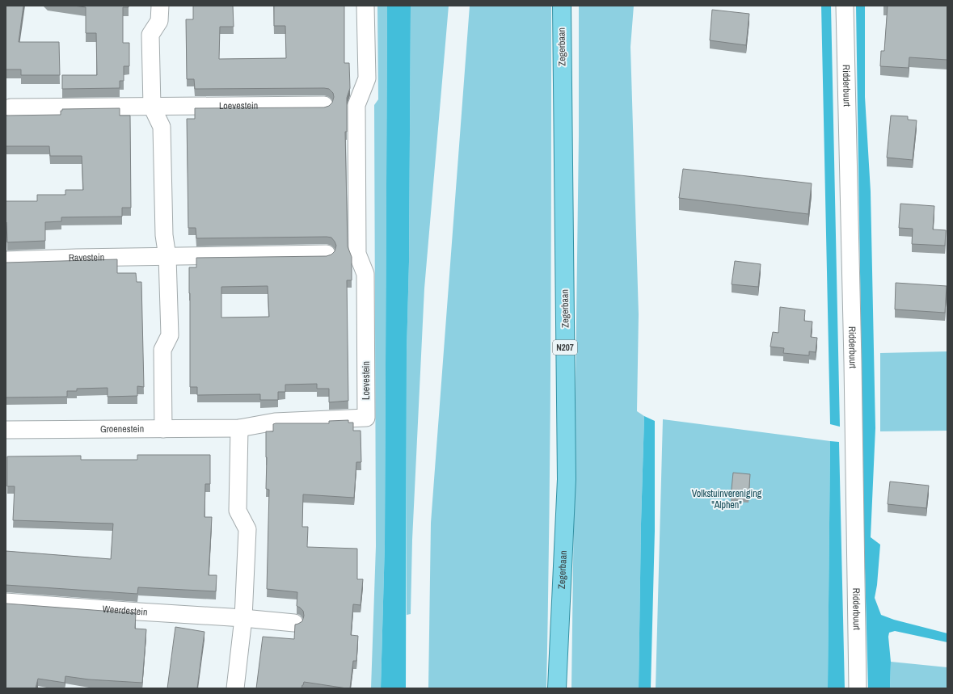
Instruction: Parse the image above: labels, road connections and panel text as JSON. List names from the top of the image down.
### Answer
{
  "streets": {
    "main road": ["Zegerbaan", "N207"],
    "street": [
      "Ridderbuurt",
      "Loevestein",
      "Ravestein",
      "Groenestein",
      "Weerdestein"
    ]
  },
  "crossings": [
    ["Loevestein", "Groenestein"]
  ],
  "parks": ["Volkstuinvereniging \"Alphen\""]
}
